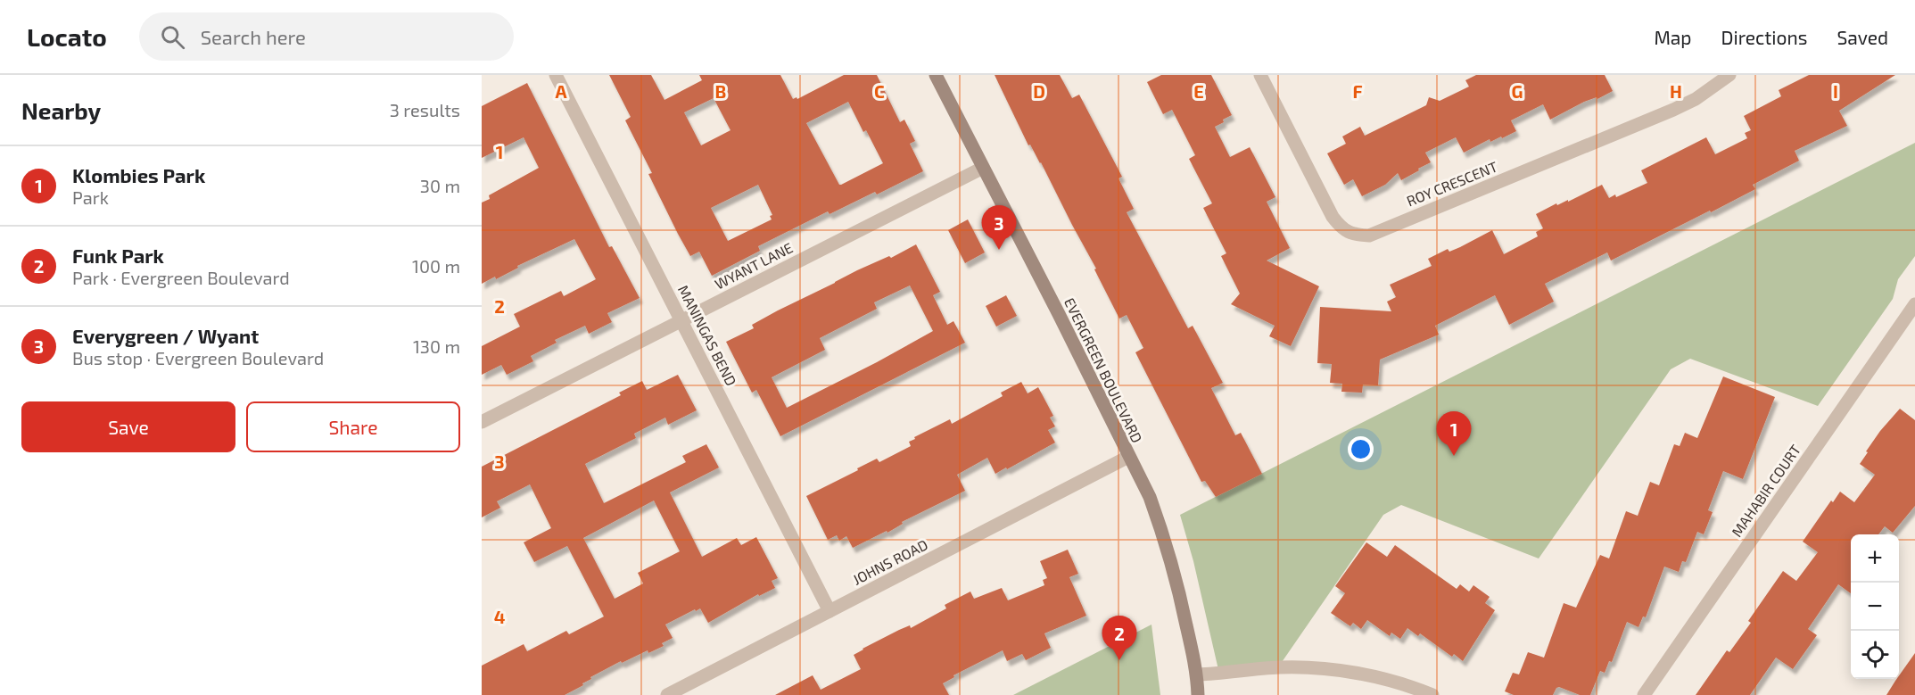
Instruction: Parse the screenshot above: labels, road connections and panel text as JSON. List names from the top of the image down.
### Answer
{
  "streets": {
    "street": [
      "ROY CRESCENT",
      "WYANT LANE",
      "MANINGAS BEND",
      "EVERGREEN BOULEVARD",
      "MAHABIR COURT",
      "JOHNS ROAD"
    ]
  },
  "crossings": [
    ["WYANT LANE", "MANINGAS BEND"],
    ["WYANT LANE", "EVERGREEN BOULEVARD"],
    ["MANINGAS BEND", "JOHNS ROAD"],
    ["EVERGREEN BOULEVARD", "JOHNS ROAD"]
  ],
  "page": {
    "header": "Locato",
    "search": "Search here",
    "nav": ["Map", "Directions", "Saved"],
    "heading": ["Nearby", "3 results"],
    "list": [
      {
        "mark": "1",
        "name": "Klombies Park",
        "note": "Park",
        "value": "30 m"
      },
      {
        "mark": "2",
        "name": "Funk Park",
        "note": "Park · Evergreen Boulevard",
        "value": "100 m"
      },
      {
        "mark": "3",
        "name": "Everygreen / Wyant",
        "note": "Bus stop · Evergreen Boulevard",
        "value": "130 m"
      }
    ],
    "pins": ["3", "1", "2"],
    "buttons": ["Save", "Share"],
    "map_buttons": ["+", "−"]
  },
  "grid": {
    "columns": [
      "A",
      "B",
      "C",
      "D",
      "E",
      "F",
      "G",
      "H",
      "I"
    ],
    "rows": [
      "1",
      "2",
      "3",
      "4"
    ]
  }
}
